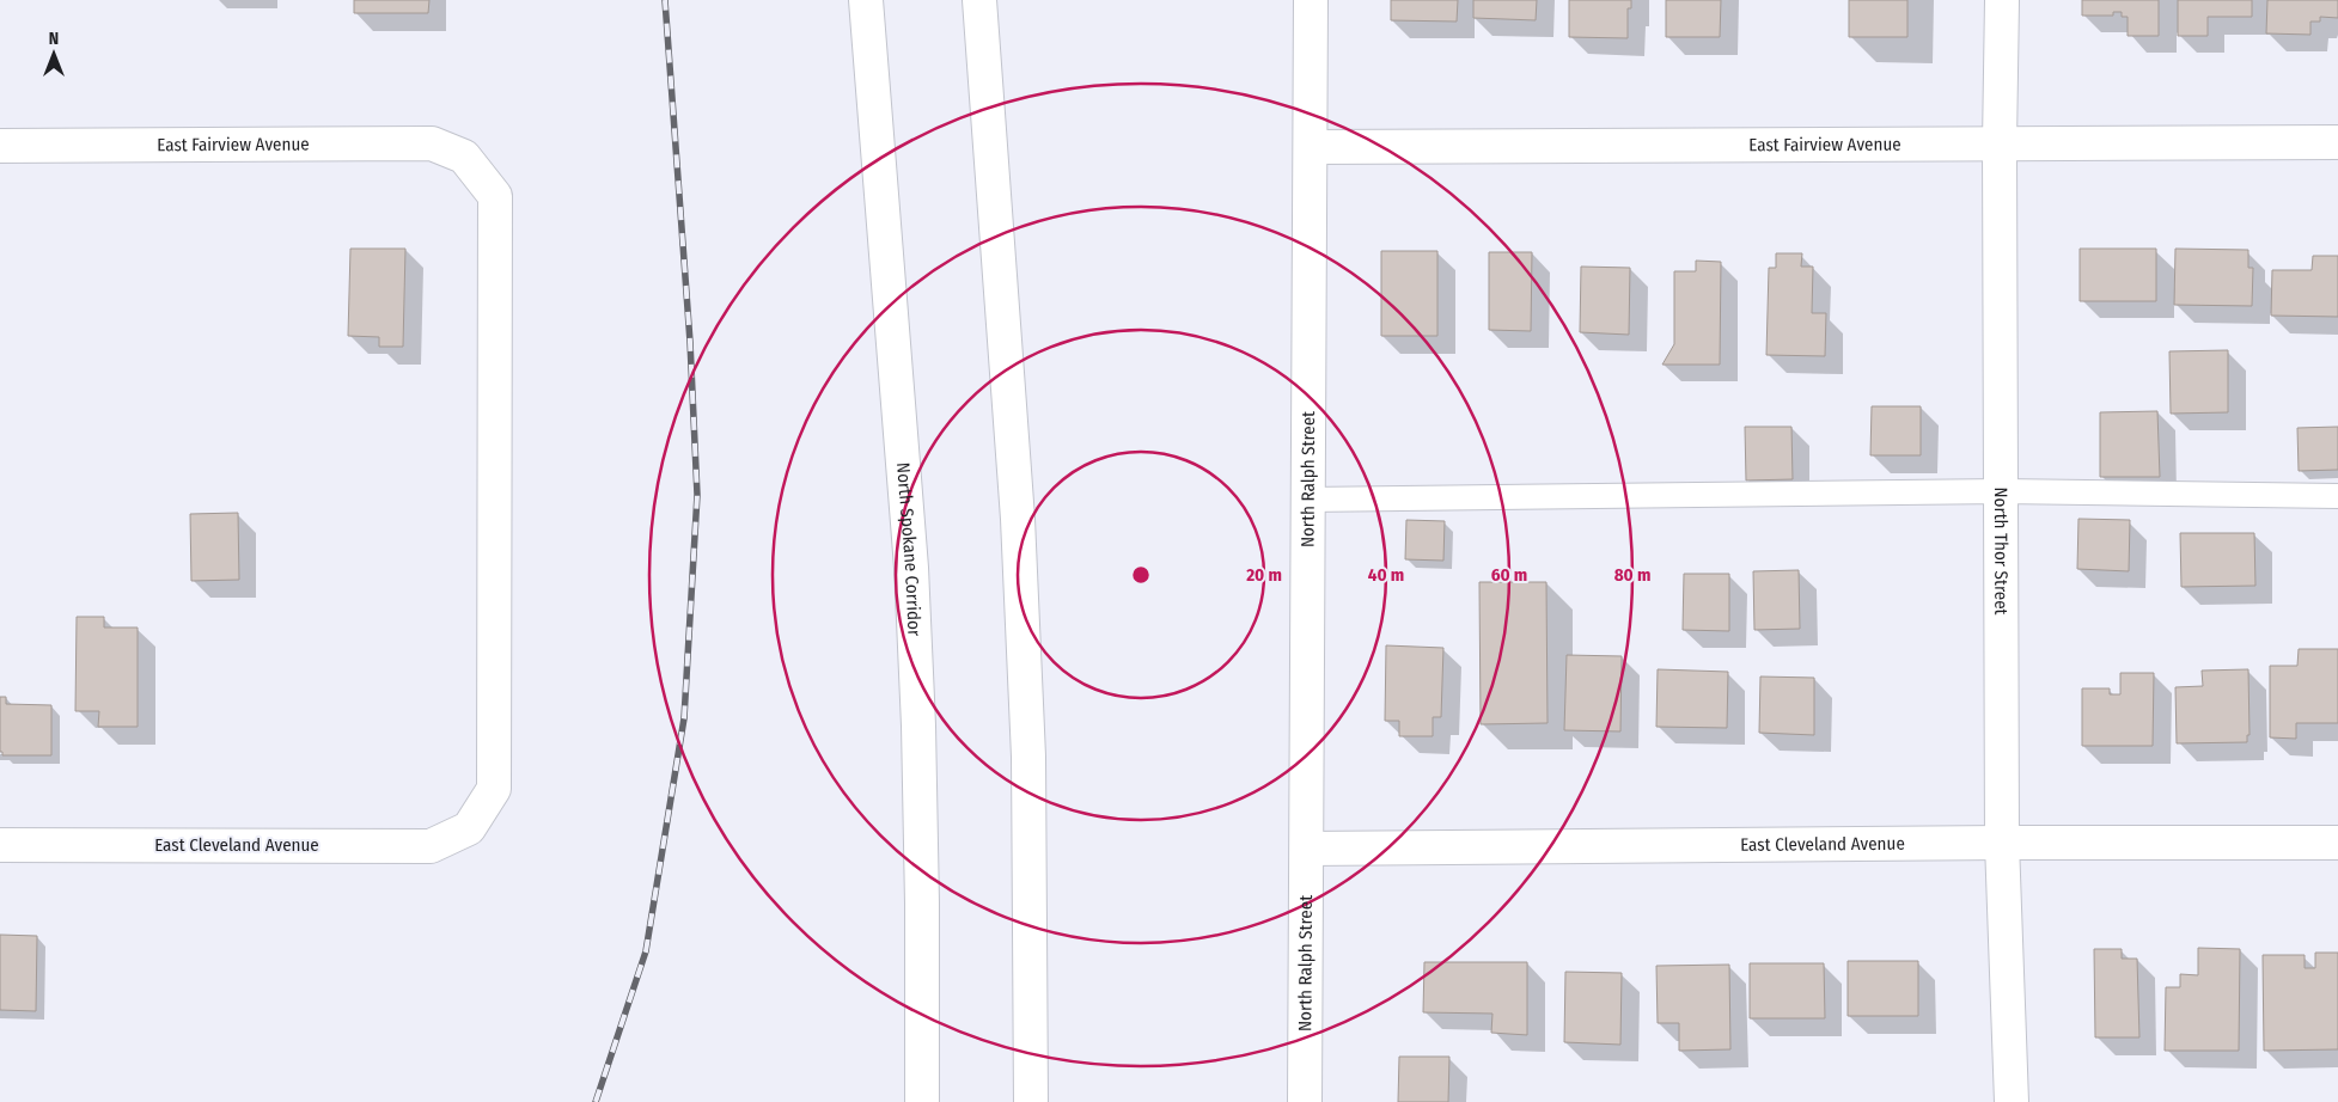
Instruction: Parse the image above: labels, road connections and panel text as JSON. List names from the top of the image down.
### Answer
{
  "streets": {
    "main road": [
      "East Fairview Avenue",
      "North Ralph Street",
      "North Spokane Corridor",
      "North Thor Street",
      "East Cleveland Avenue"
    ]
  },
  "crossings": [
    ["East Fairview Avenue", "North Ralph Street"],
    ["East Fairview Avenue", "North Thor Street"],
    ["East Fairview Avenue", "East Cleveland Avenue"],
    ["North Ralph Street", "East Cleveland Avenue"],
    ["North Thor Street", "East Cleveland Avenue"]
  ],
  "north": "top",
  "rings": [
    "20 m",
    "40 m",
    "60 m",
    "80 m"
  ]
}
